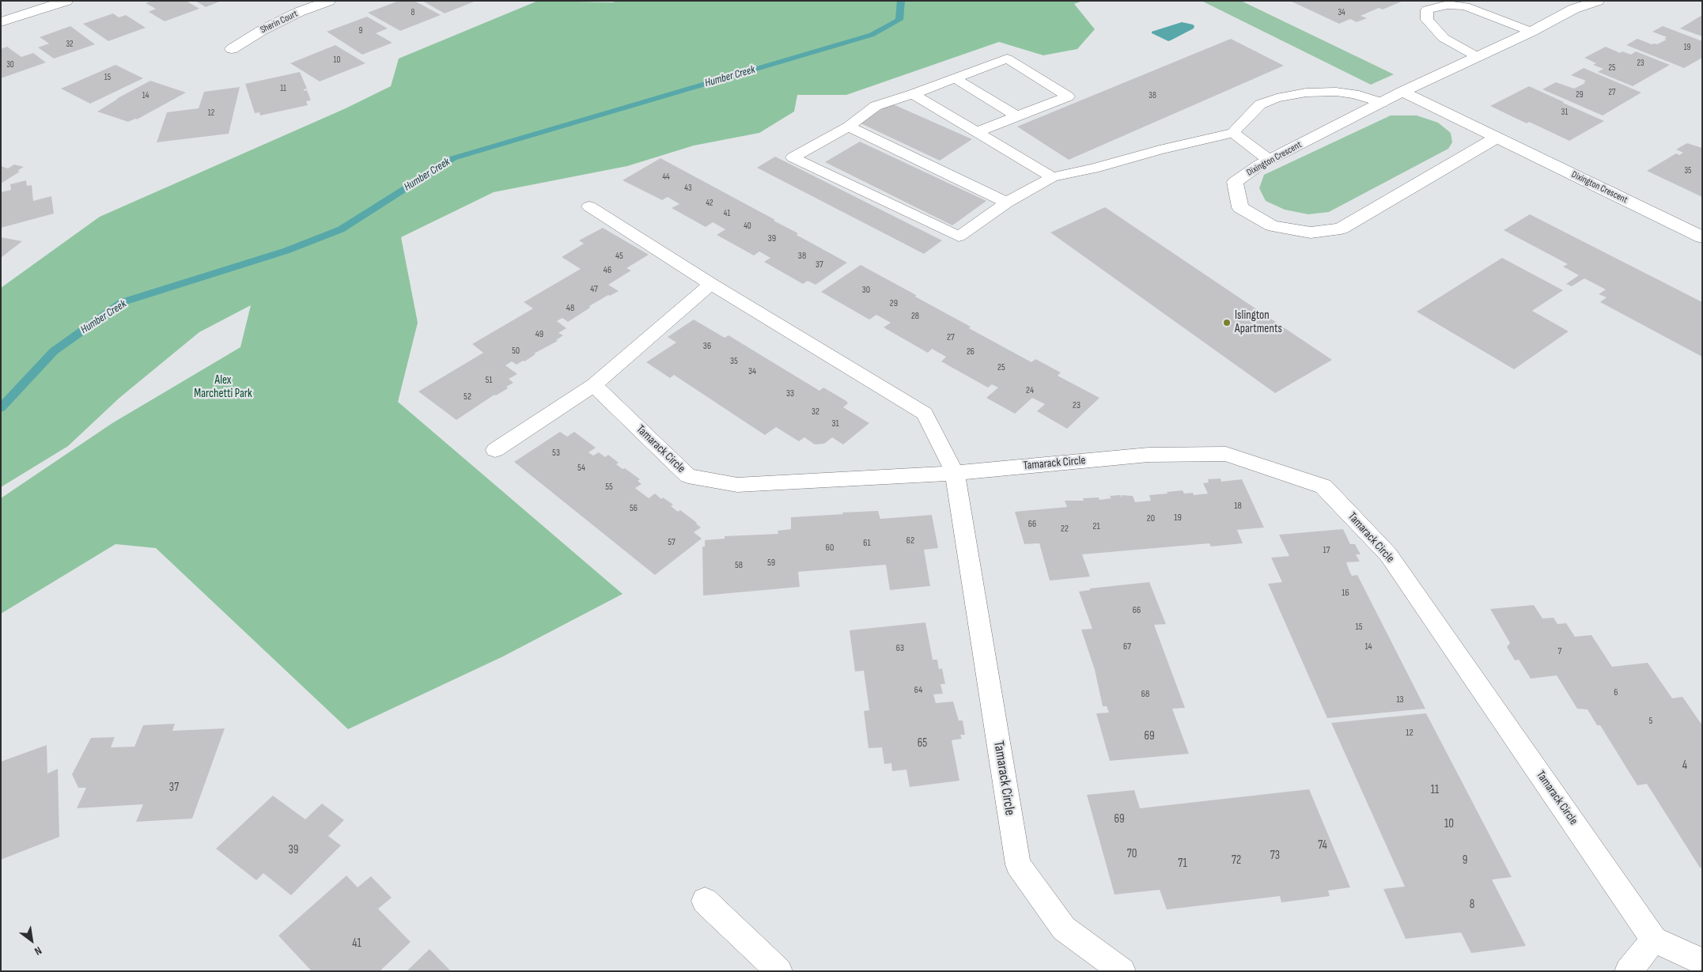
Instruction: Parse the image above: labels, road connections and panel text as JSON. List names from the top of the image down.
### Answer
{
  "streets": {
    "street": ["Sherin Court", "Dixington Crescent"],
    "lane": ["Tamarack Circle"]
  },
  "water": ["Humber Creek"],
  "parks": ["Alex Marchetti Park"],
  "places": ["Islington Apartments"],
  "house_numbers": [
    "8",
    "34",
    "9",
    "32",
    "19",
    "10",
    "23",
    "30",
    "25",
    "15",
    "11",
    "27",
    "29",
    "14",
    "38",
    "31",
    "12",
    "35",
    "44",
    "43",
    "42",
    "41",
    "40",
    "39",
    "45",
    "38",
    "37",
    "46",
    "47",
    "30",
    "29",
    "48",
    "28",
    "49",
    "27",
    "36",
    "50",
    "26",
    "35",
    "25",
    "34",
    "51",
    "24",
    "33",
    "52",
    "23",
    "32",
    "31",
    "53",
    "54",
    "55",
    "18",
    "56",
    "19",
    "20",
    "66",
    "21",
    "22",
    "62",
    "57",
    "61",
    "60",
    "17",
    "59",
    "58",
    "16",
    "66",
    "15",
    "67",
    "14",
    "63",
    "7",
    "64",
    "6",
    "68",
    "13",
    "5",
    "12",
    "69",
    "65",
    "4",
    "37",
    "11",
    "69",
    "10",
    "74",
    "39",
    "70",
    "73",
    "72",
    "9",
    "71",
    "8",
    "41"
  ],
  "north": "bottom right"
}
